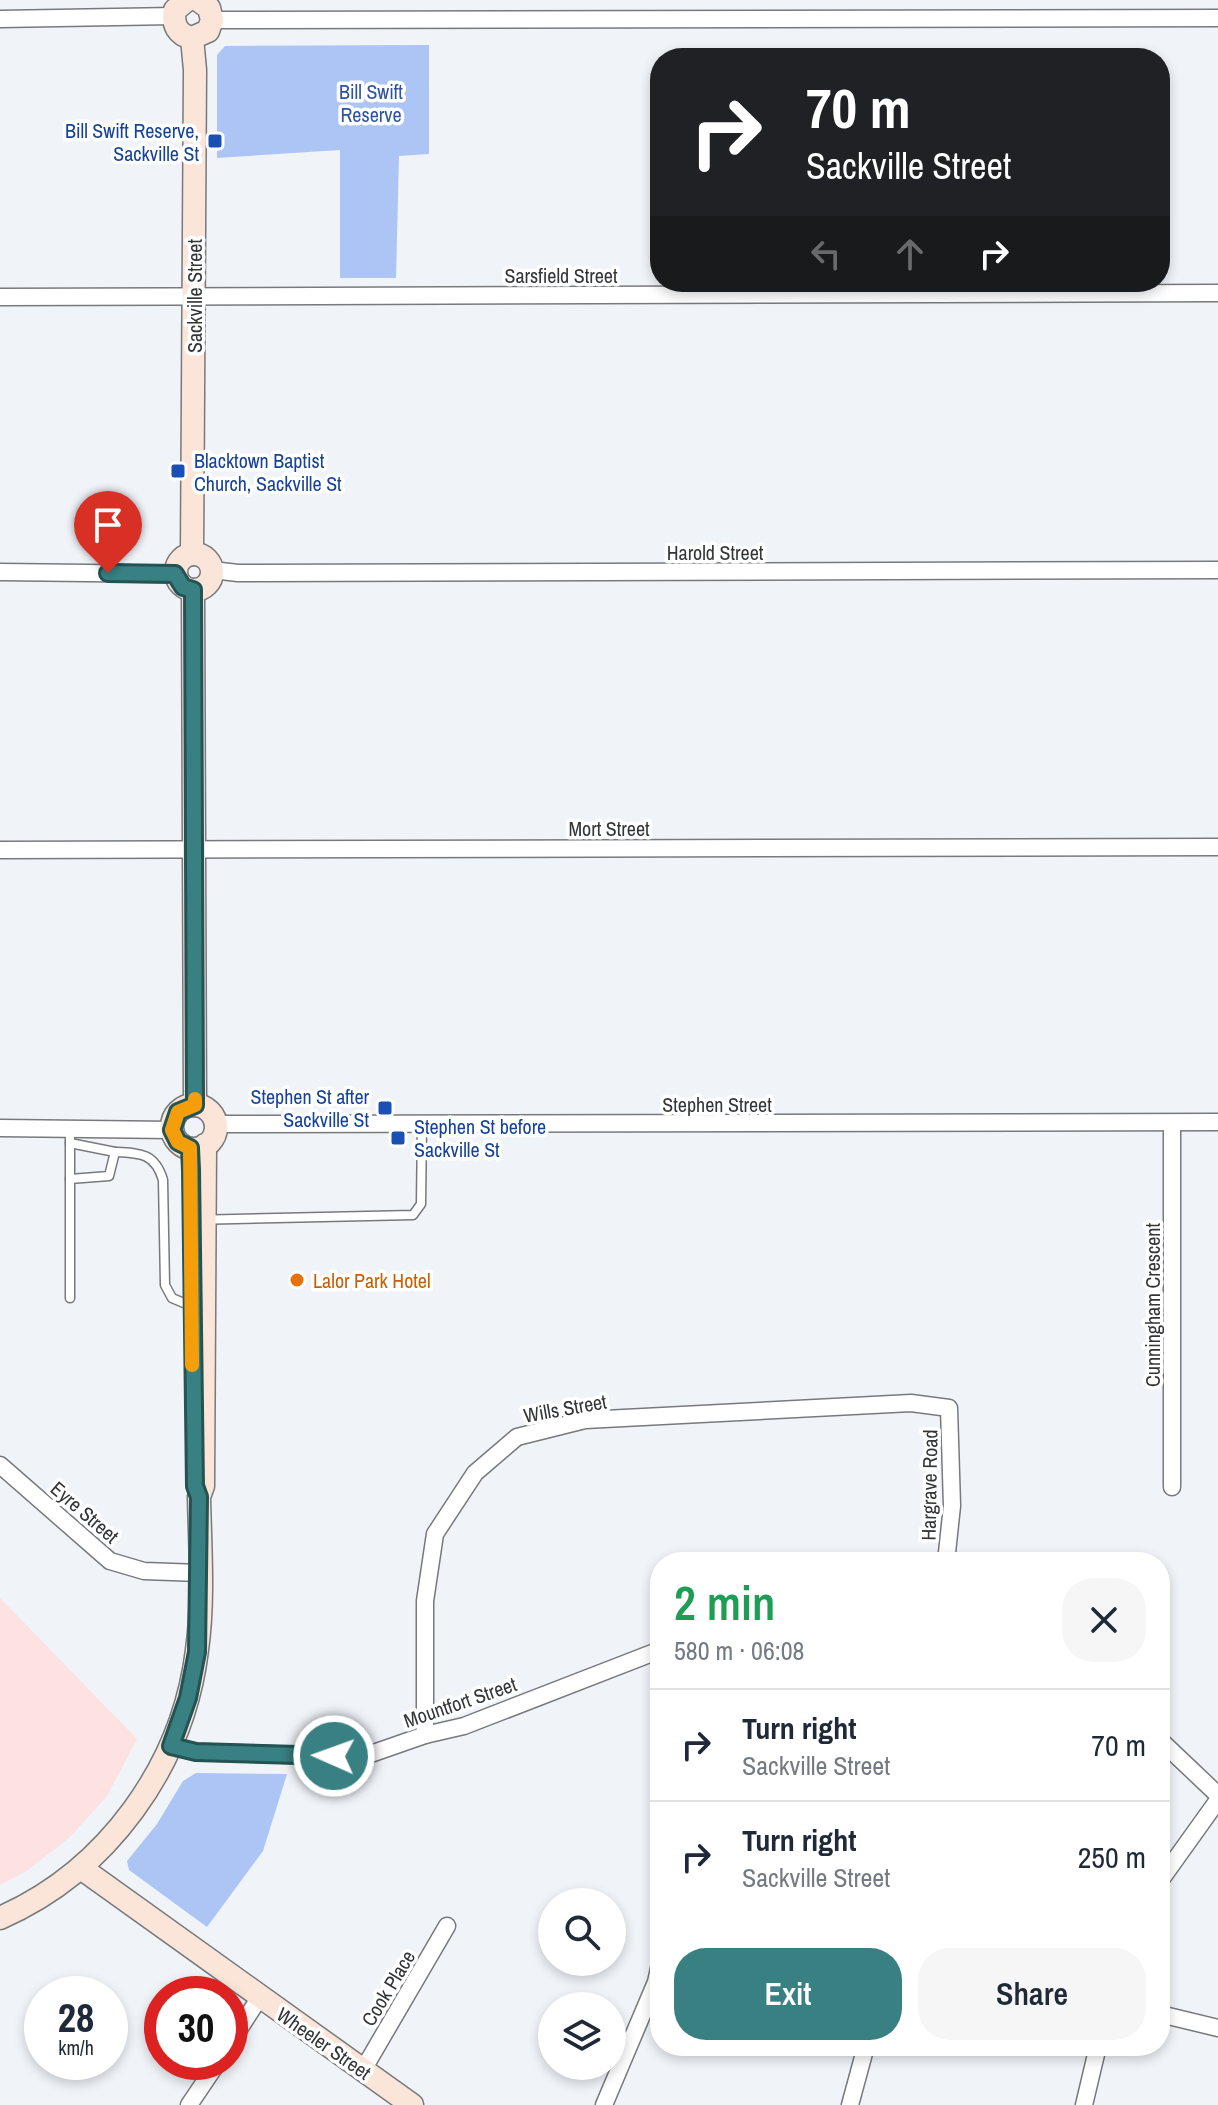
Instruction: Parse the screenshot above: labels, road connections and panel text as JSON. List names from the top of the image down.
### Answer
{
  "streets": {
    "street": [
      "Sarsfield Street",
      "Sackville Street",
      "Harold Street",
      "Mort Street",
      "Stephen Street",
      "Cunningham Crescent",
      "Wills Street",
      "Hargrave Road",
      "Eyre Street",
      "Mountfort Street",
      "Cook Place",
      "Wheeler Street"
    ]
  },
  "crossings": [
    ["Sarsfield Street", "Sackville Street"],
    ["Sackville Street", "Harold Street"],
    ["Stephen Street", "Cunningham Crescent"],
    ["Wills Street", "Hargrave Road"],
    ["Wills Street", "Mountfort Street"],
    ["Cook Place", "Wheeler Street"]
  ],
  "parks": ["Bill Swift Reserve"],
  "places": {
    "transit": [
      "Bill Swift Reserve, Sackville St",
      "Blacktown Baptist Church, Sackville St",
      "Stephen St after Sackville St",
      "Stephen St before Sackville St"
    ],
    "other": ["Lalor Park Hotel"]
  },
  "page": {
    "turn": ["70 m", "Sackville Street"],
    "heading": ["2 min", "580 m · 06:08"],
    "list": [
      {
        "name": "Turn right",
        "note": "Sackville Street",
        "value": "70 m"
      },
      {
        "name": "Turn right",
        "note": "Sackville Street",
        "value": "250 m"
      }
    ],
    "buttons": ["Exit", "Share"],
    "speed": "28 km/h",
    "limit": "30"
  }
}
